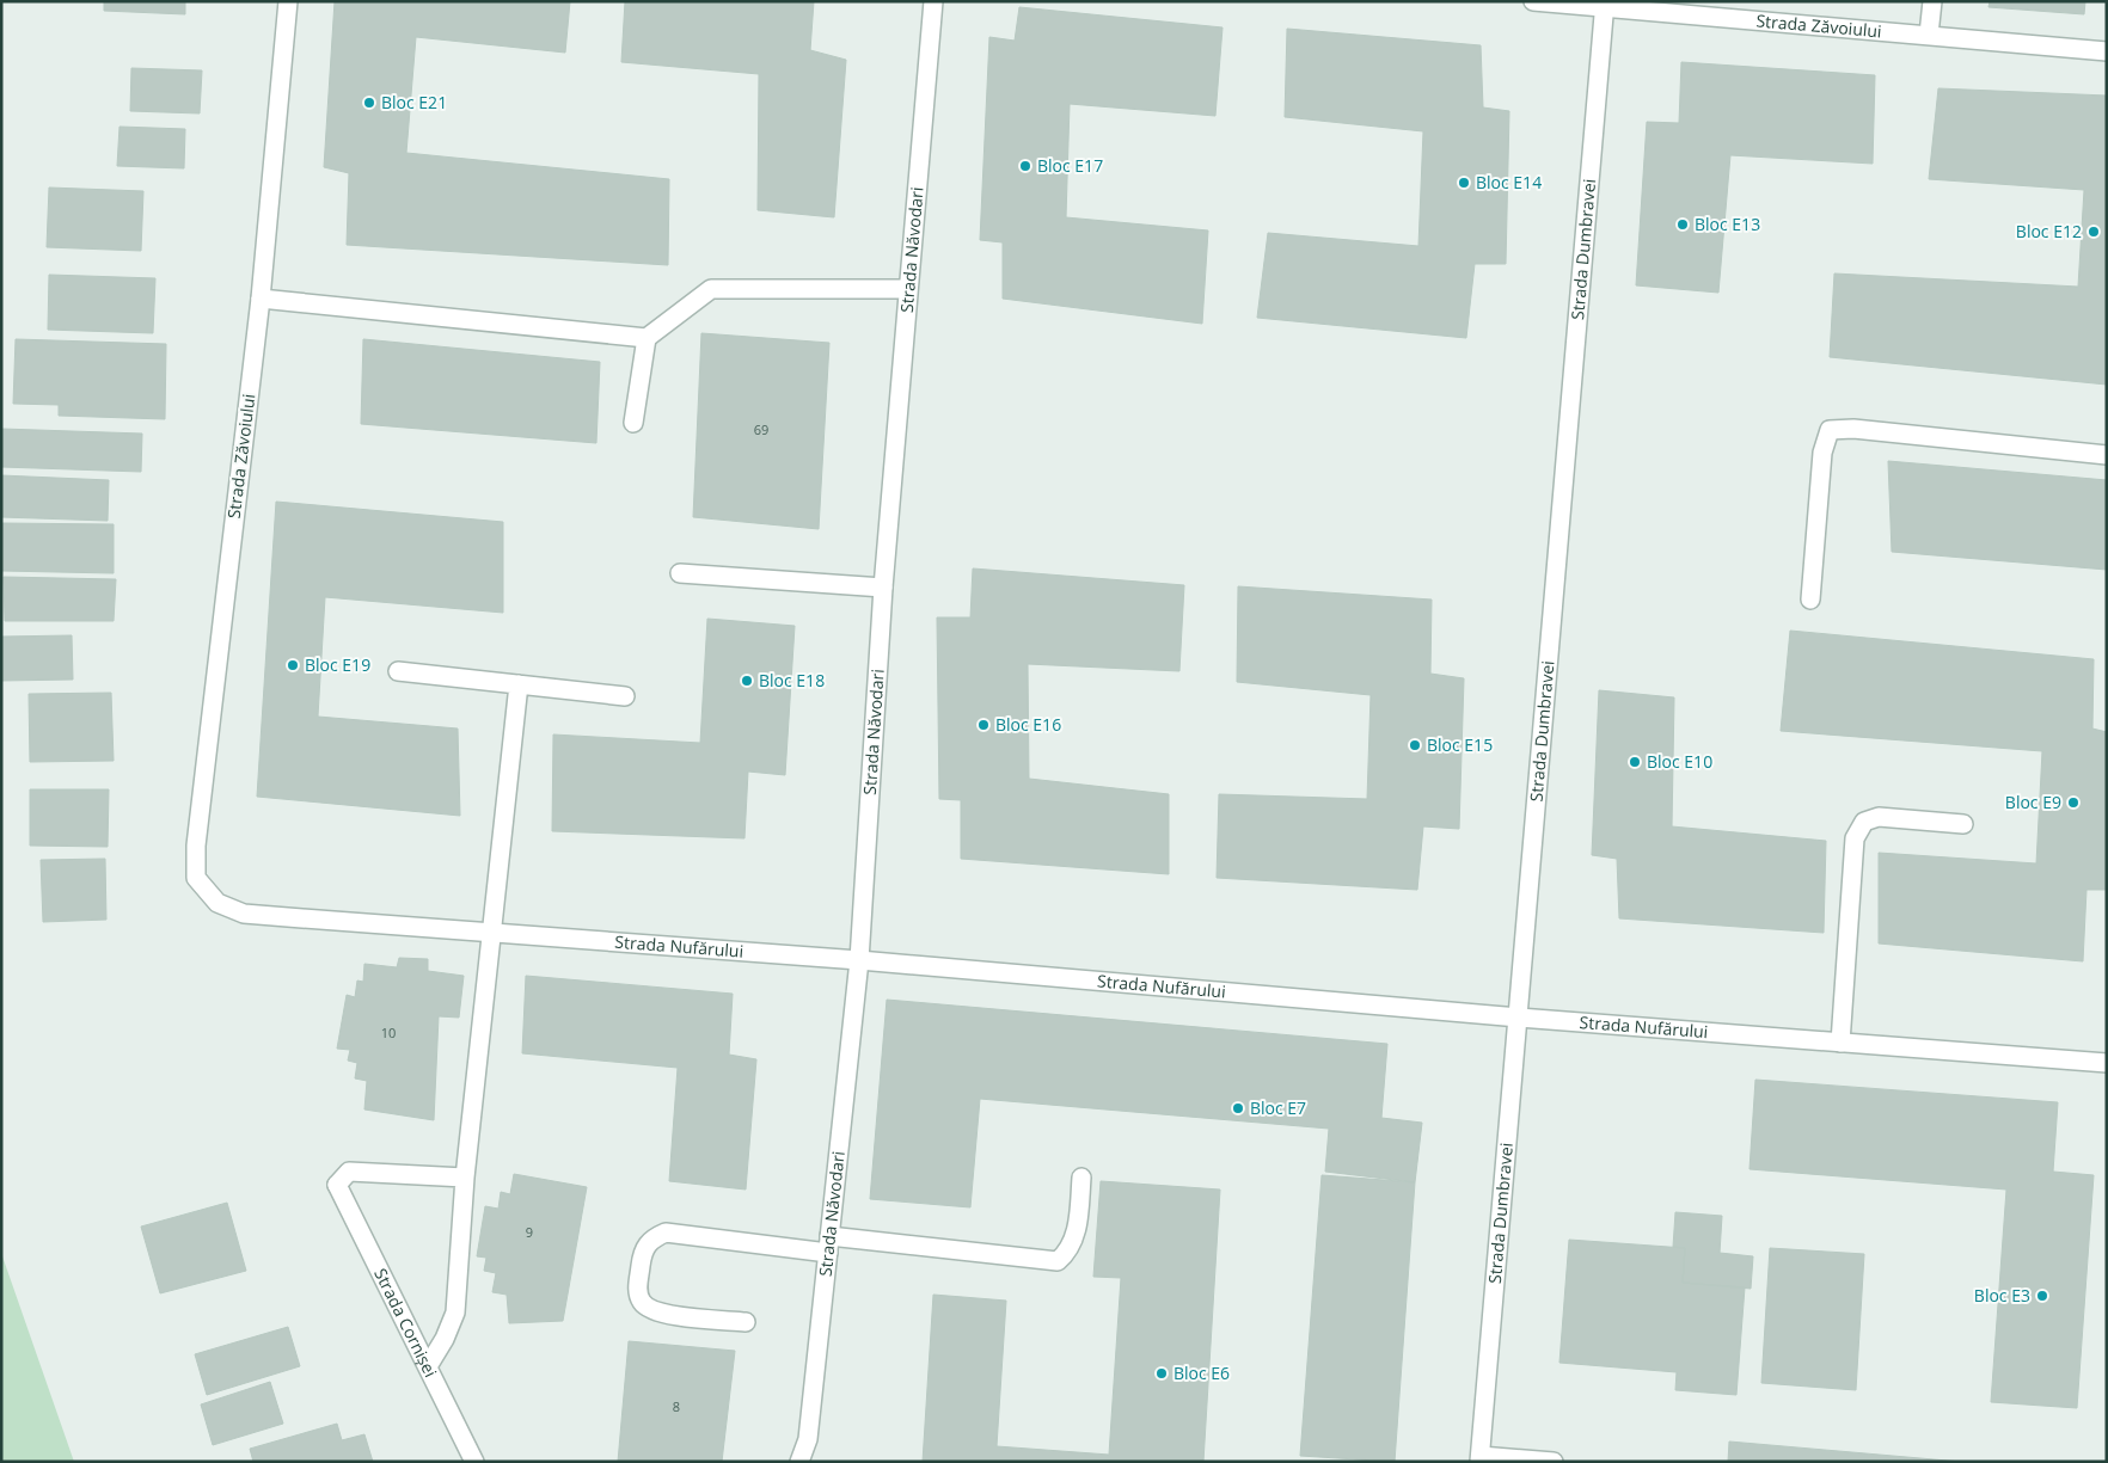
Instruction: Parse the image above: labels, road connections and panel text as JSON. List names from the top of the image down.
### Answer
{
  "streets": {
    "street": [
      "Strada Zăvoiului",
      "Strada Dumbravei",
      "Strada Năvodari",
      "Strada Nufărului",
      "Strada Cornișei"
    ]
  },
  "crossings": [
    ["Strada Zăvoiului", "Strada Dumbravei"],
    ["Strada Zăvoiului", "Strada Nufărului"],
    ["Strada Dumbravei", "Strada Nufărului"],
    ["Strada Năvodari", "Strada Nufărului"]
  ],
  "places": [
    "Bloc E21",
    "Bloc E17",
    "Bloc E14",
    "Bloc E13",
    "Bloc E12",
    "Bloc E19",
    "Bloc E18",
    "Bloc E16",
    "Bloc E15",
    "Bloc E10",
    "Bloc E9",
    "Bloc E7",
    "Bloc E3",
    "Bloc E6"
  ],
  "house_numbers": [
    "69",
    "10",
    "9",
    "8"
  ]
}
